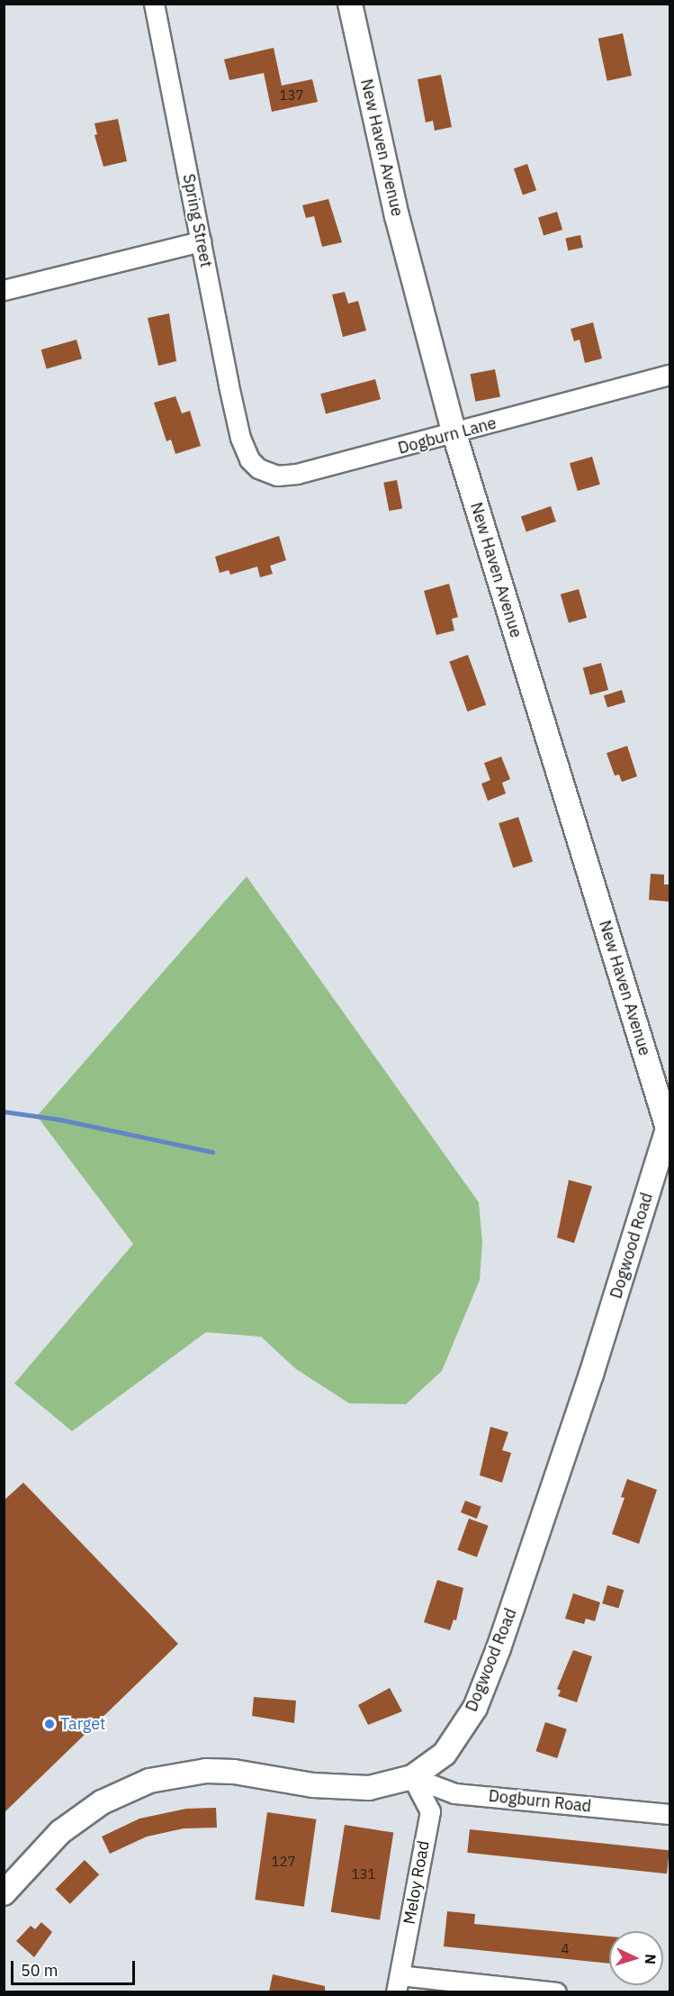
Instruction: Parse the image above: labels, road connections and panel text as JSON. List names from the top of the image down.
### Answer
{
  "streets": {
    "street": [
      "New Haven Avenue",
      "Spring Street",
      "Dogburn Lane",
      "Dogwood Road",
      "Dogburn Road",
      "Meloy Road"
    ]
  },
  "crossings": [
    ["New Haven Avenue", "Dogburn Lane"],
    ["New Haven Avenue", "Dogwood Road"],
    ["Spring Street", "Dogburn Lane"],
    ["Dogwood Road", "Dogburn Road"],
    ["Dogwood Road", "Meloy Road"],
    ["Dogburn Road", "Meloy Road"]
  ],
  "places": ["Target"],
  "house_numbers": [
    "137",
    "127",
    "131",
    "4"
  ],
  "scale_bar": "50 m",
  "north": "right"
}
